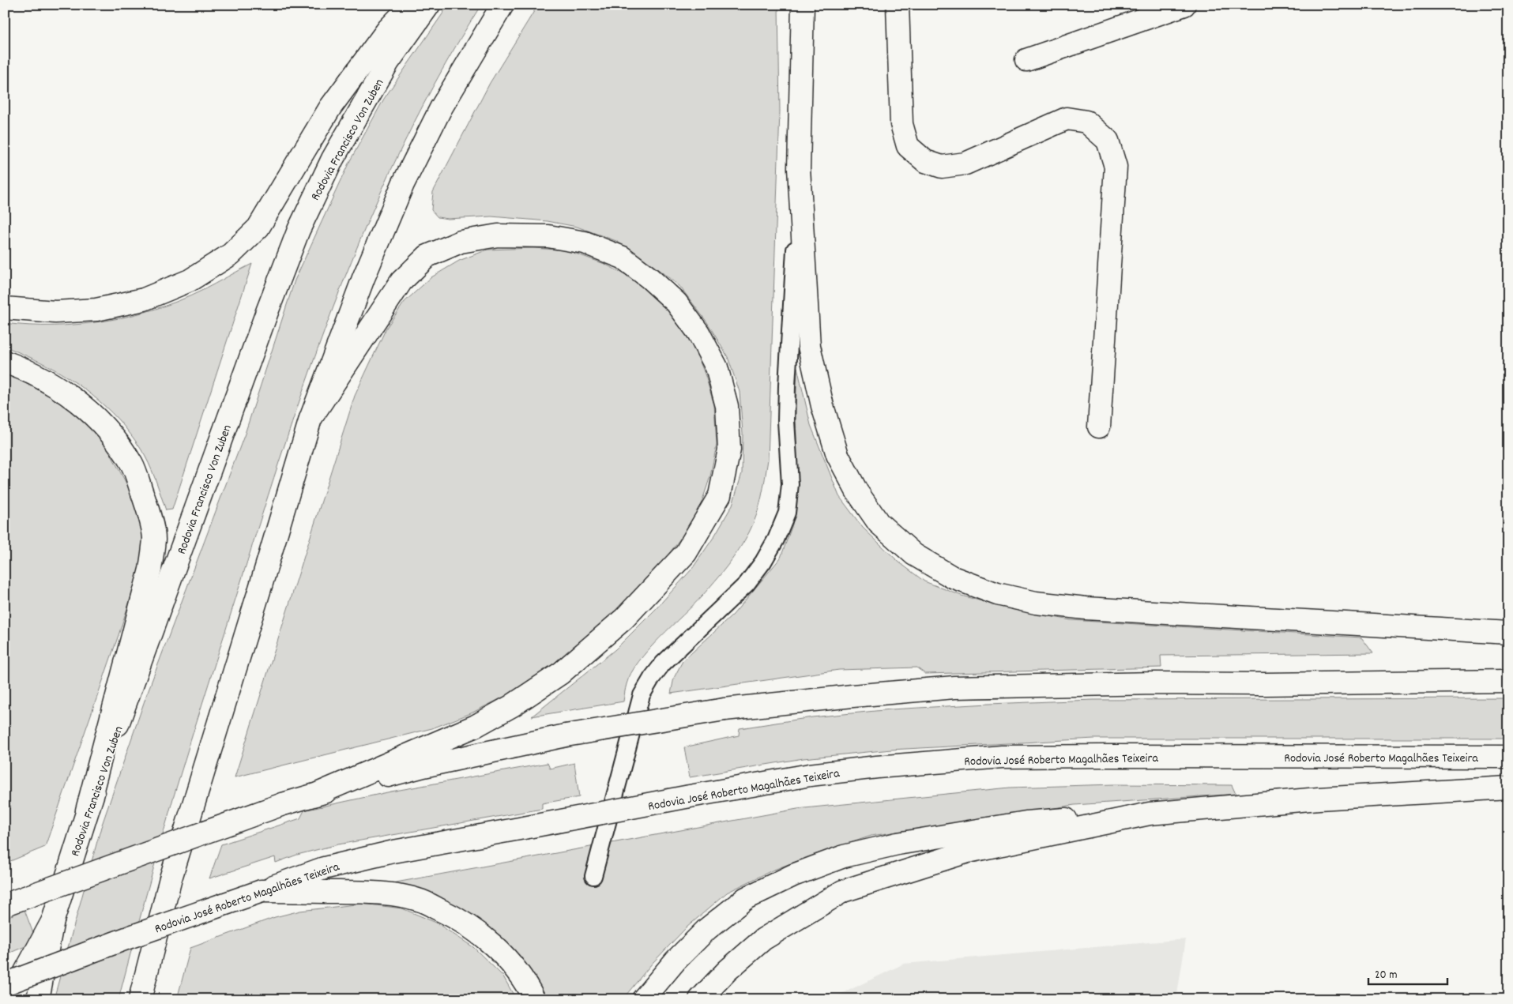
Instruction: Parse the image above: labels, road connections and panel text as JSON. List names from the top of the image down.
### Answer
{
  "streets": {
    "main road": ["Rodovia Francisco Von Zuben", "Rodovia José Roberto Magalhães Teixeira"]
  },
  "scale_bar": "20 m"
}
